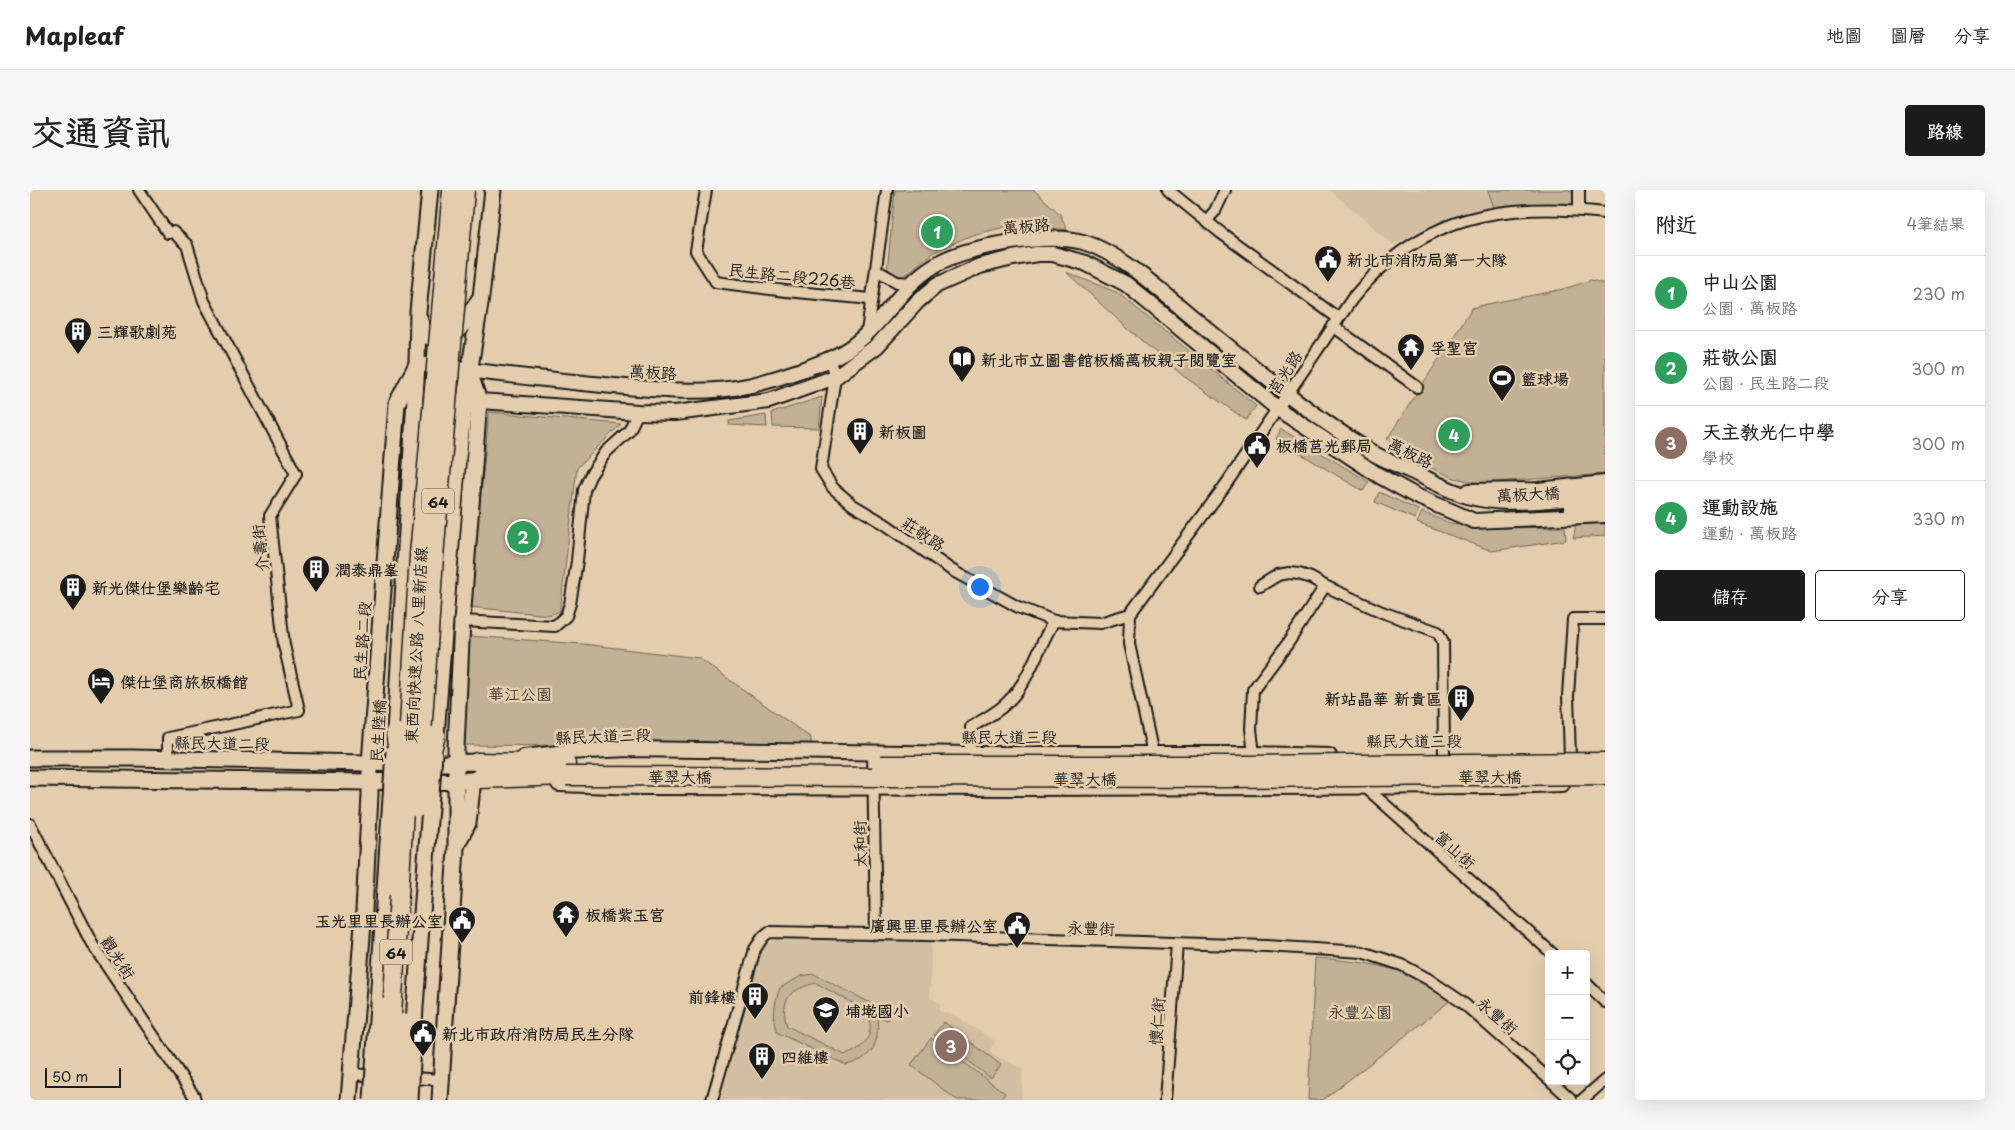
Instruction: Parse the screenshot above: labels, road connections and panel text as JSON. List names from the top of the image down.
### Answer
{
  "streets": {
    "highway": ["64", "東西向快速公路 八里新店線", "華翠大橋"],
    "main road": [
      "民生路二段",
      "民生陸橋",
      "縣民大道三段",
      "縣民大道二段"
    ],
    "street": [
      "萬板路",
      "民生路二段226巷",
      "莒光路",
      "萬板大橋",
      "莊敬路",
      "介壽街",
      "太和街",
      "富山街",
      "永豐街",
      "觀光街",
      "懷仁街"
    ]
  },
  "crossings": [
    ["萬板路", "莒光路"],
    ["萬板路", "萬板大橋"],
    ["萬板路", "莊敬路"],
    ["萬板路", "民生路二段"],
    ["萬板路", "民生陸橋"],
    ["莒光路", "莊敬路"],
    ["介壽街", "縣民大道二段"],
    ["民生路二段", "民生陸橋"],
    ["民生路二段", "縣民大道三段"],
    ["民生路二段", "縣民大道二段"],
    ["縣民大道三段", "縣民大道二段"],
    ["縣民大道三段", "太和街"],
    ["縣民大道三段", "富山街"],
    ["太和街", "永豐街"],
    ["永豐街", "懷仁街"]
  ],
  "parks": ["華江公園", "永豐公園"],
  "places": {
    "public building": [
      "新北市消防局第一大隊",
      "板橋莒光郵局",
      "玉光里里長辦公室",
      "廣興里里長辦公室",
      "新北市政府消防局民生分隊"
    ],
    "building": [
      "三輝歌劇苑",
      "新板圖",
      "潤泰鼎峯",
      "新光傑仕堡樂齡宅",
      "新站晶華 新貴區",
      "前鋒樓",
      "四維樓"
    ],
    "temple": ["孚聖宮", "板橋紫玉宮"],
    "library": ["新北市立圖書館板橋萬板親子閱覽室"],
    "sports": ["籃球場"],
    "hotel": ["傑仕堡商旅板橋館"],
    "school or university": ["埔墘國小"]
  },
  "scale_bar": "50 m",
  "page": {
    "header": "Mapleaf",
    "nav": ["地圖", "圖層", "分享"],
    "title": "交通資訊",
    "buttons": [
      "路線",
      ["儲存", "分享"]
    ],
    "heading": ["附近", "4筆結果"],
    "pins": [
      "1",
      "4",
      "2",
      "3"
    ],
    "list": [
      {
        "mark": "1",
        "name": "中山公園",
        "note": "公園 · 萬板路",
        "value": "230 m"
      },
      {
        "mark": "2",
        "name": "莊敬公園",
        "note": "公園 · 民生路二段",
        "value": "300 m"
      },
      {
        "mark": "3",
        "name": "天主教光仁中學",
        "note": "學校",
        "value": "300 m"
      },
      {
        "mark": "4",
        "name": "運動設施",
        "note": "運動 · 萬板路",
        "value": "330 m"
      }
    ],
    "map_buttons": ["+", "−"],
    "scale": "50 m"
  }
}
